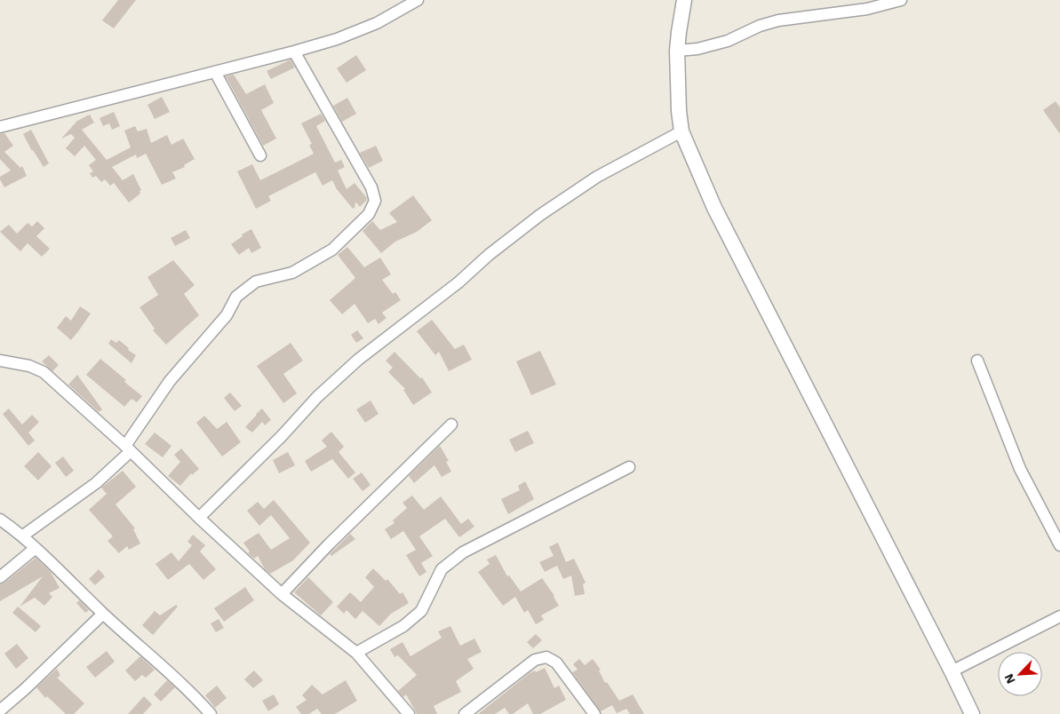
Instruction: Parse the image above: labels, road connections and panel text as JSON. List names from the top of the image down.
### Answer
{
  "north": "bottom left"
}
